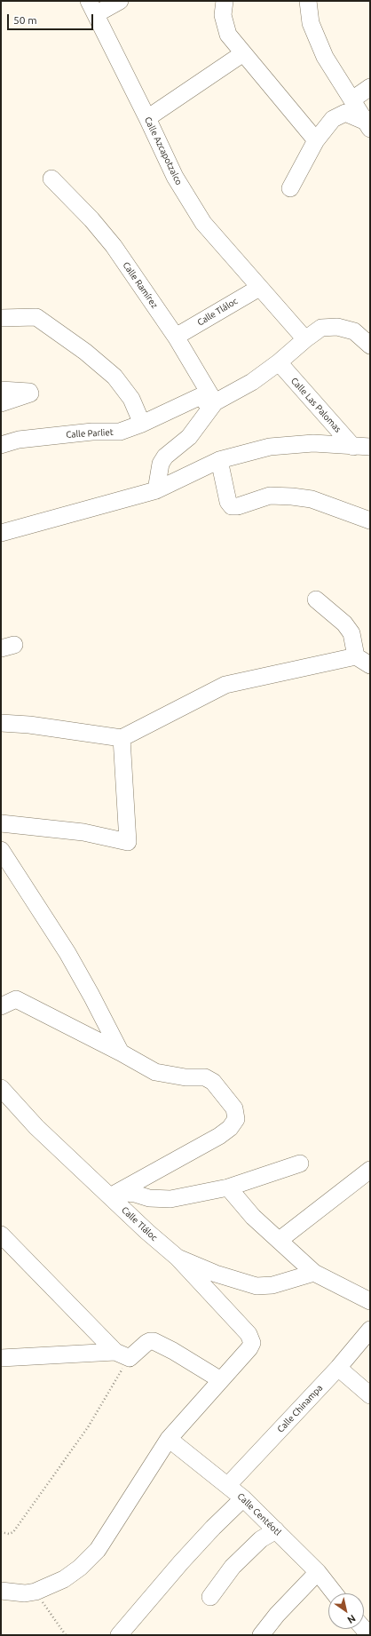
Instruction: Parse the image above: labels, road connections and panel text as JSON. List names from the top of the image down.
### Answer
{
  "streets": {
    "street": [
      "Calle Azcapotzalco",
      "Calle Ramírez",
      "Calle Tláloc",
      "Calle Las Palomas",
      "Calle Parliet",
      "Calle Chinampa",
      "Calle Centéotl"
    ]
  },
  "crossings": [
    ["Calle Azcapotzalco", "Calle Tláloc"],
    ["Calle Ramírez", "Calle Tláloc"],
    ["Calle Ramírez", "Calle Parliet"],
    ["Calle Chinampa", "Calle Centéotl"]
  ],
  "scale_bar": "50 m",
  "north": "bottom right"
}
